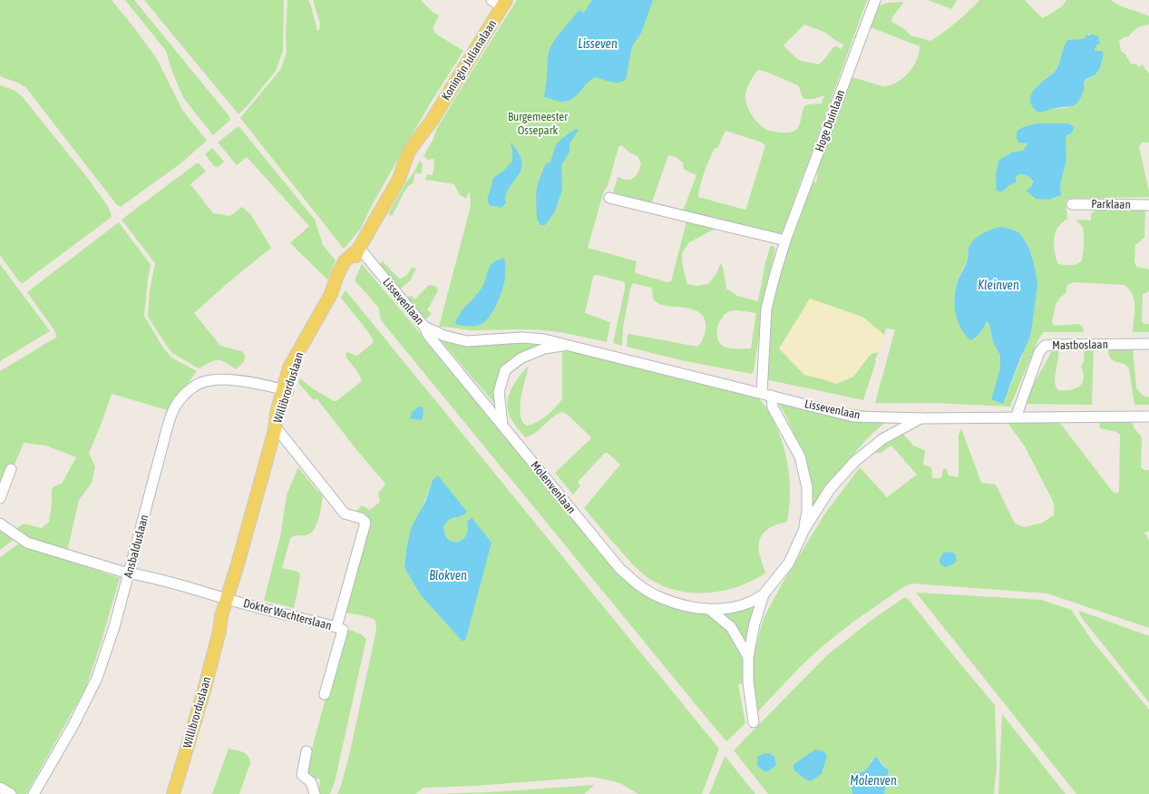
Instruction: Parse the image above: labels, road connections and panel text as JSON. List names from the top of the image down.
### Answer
{
  "streets": {
    "main road": ["Koningin Julianalaan", "Willibrorduslaan"],
    "street": [
      "Hoge Duinlaan",
      "Parklaan",
      "Lissevenlaan",
      "Mastboslaan",
      "Molenvenlaan",
      "Ansbalduslaan",
      "Dokter Wachterslaan"
    ]
  },
  "crossings": [
    ["Koningin Julianalaan", "Lissevenlaan"],
    ["Koningin Julianalaan", "Willibrorduslaan"],
    ["Hoge Duinlaan", "Lissevenlaan"],
    ["Hoge Duinlaan", "Molenvenlaan"],
    ["Lissevenlaan", "Mastboslaan"],
    ["Lissevenlaan", "Willibrorduslaan"],
    ["Lissevenlaan", "Molenvenlaan"],
    ["Willibrorduslaan", "Ansbalduslaan"],
    ["Willibrorduslaan", "Dokter Wachterslaan"],
    ["Ansbalduslaan", "Dokter Wachterslaan"]
  ],
  "water": [
    "Lisseven",
    "Kleinven",
    "Blokven",
    "Molenven"
  ],
  "parks": ["Burgemeester Ossepark"]
}
